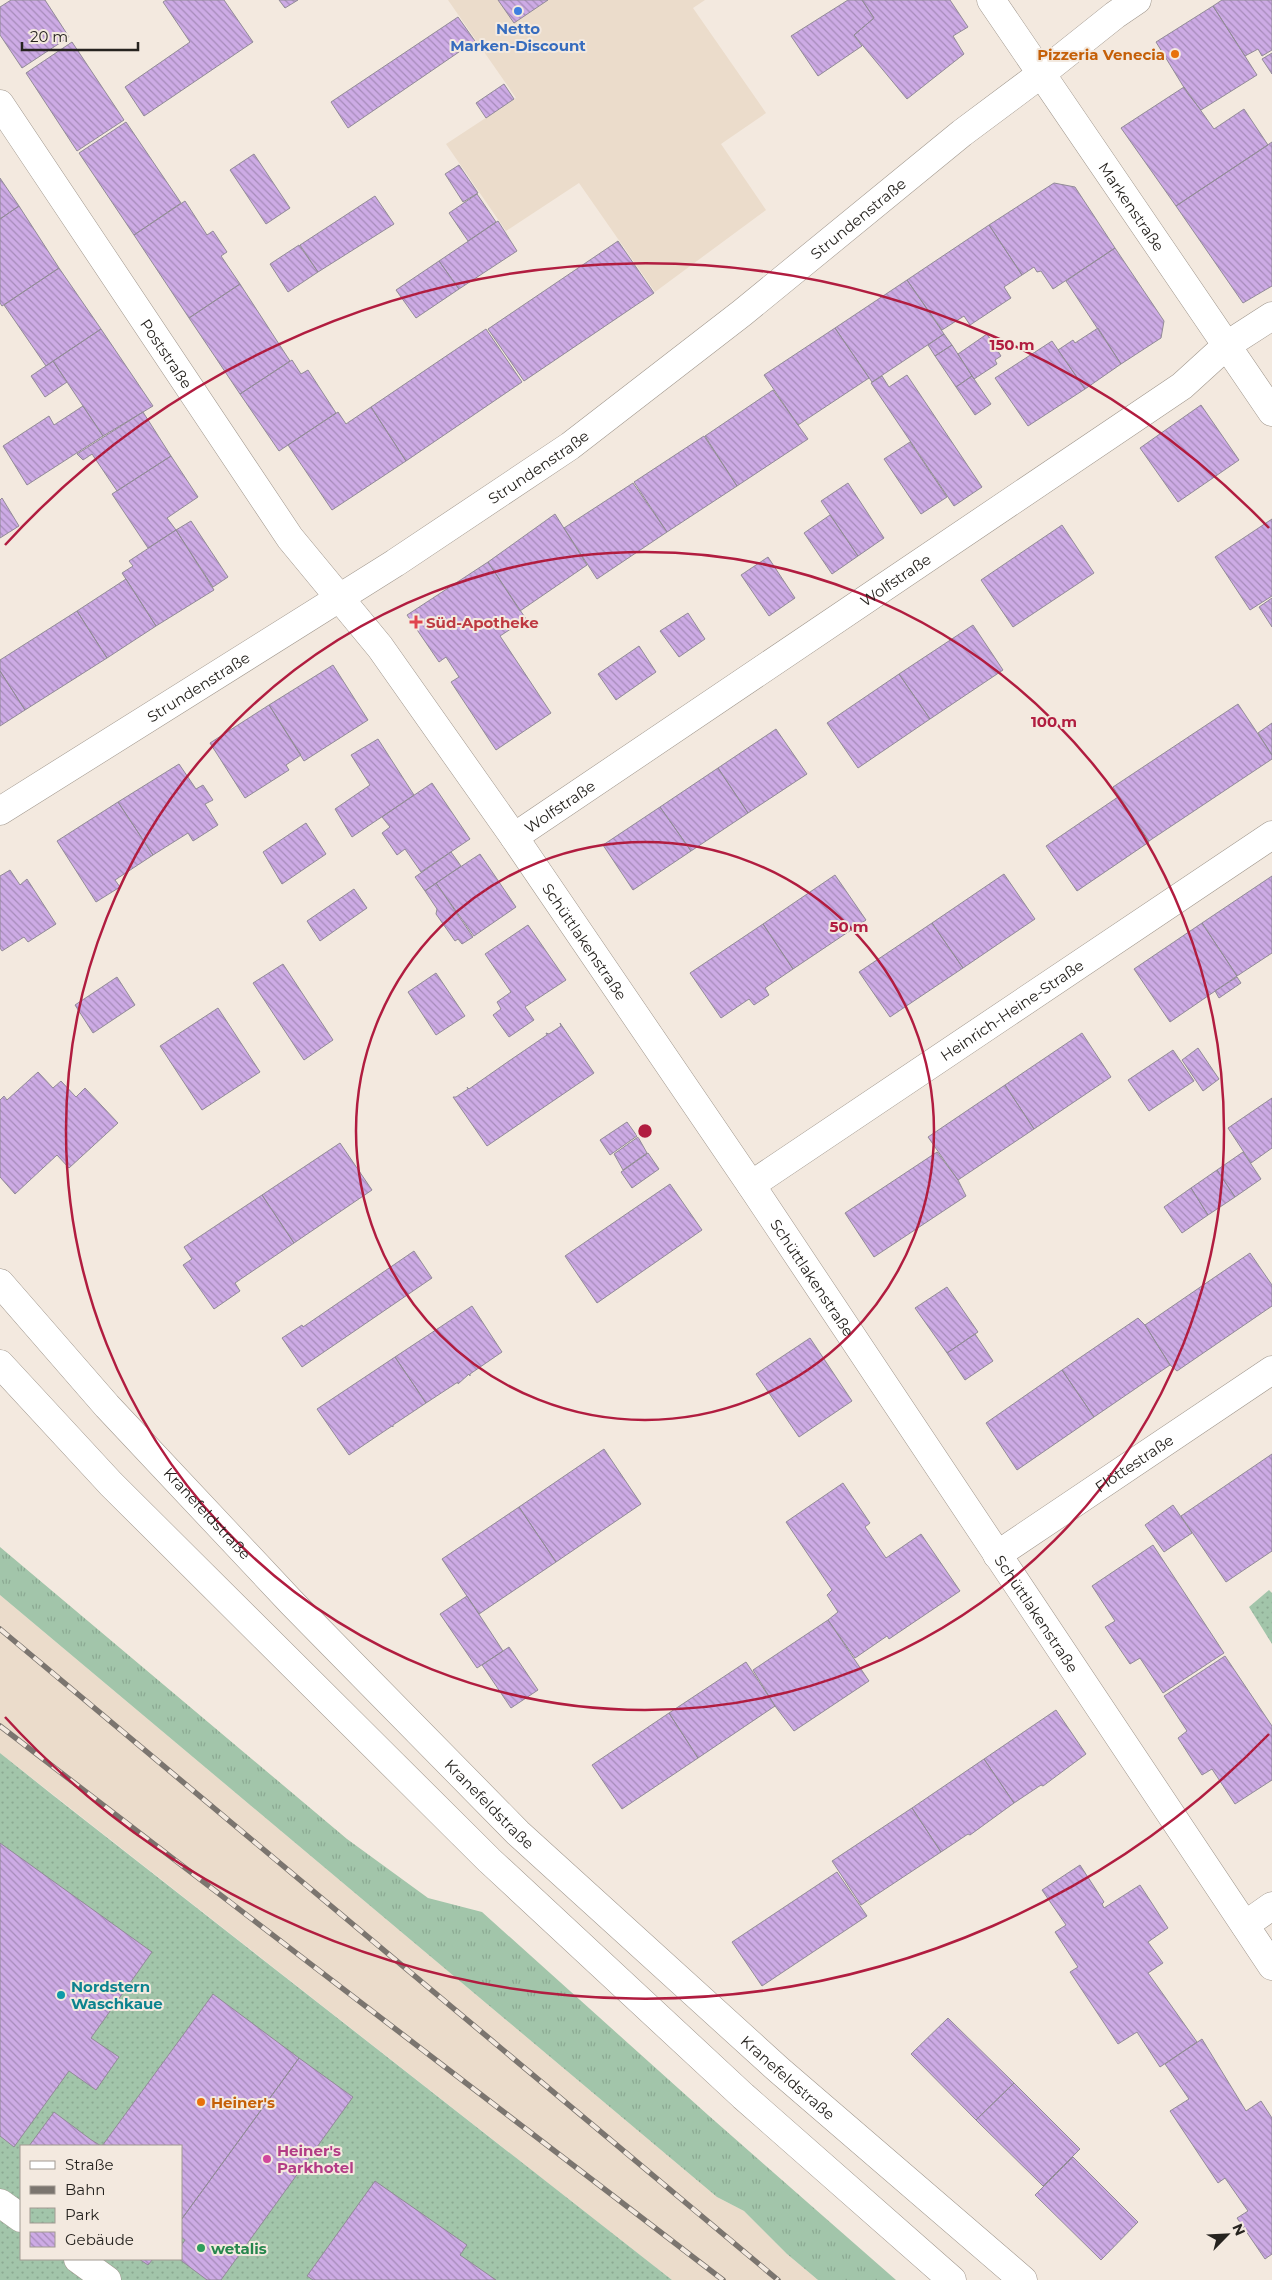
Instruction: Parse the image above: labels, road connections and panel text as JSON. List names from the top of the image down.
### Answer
{
  "streets": {
    "street": [
      "Markenstraße",
      "Strundenstraße",
      "Poststraße",
      "Wolfstraße",
      "Schüttlakenstraße",
      "Heinrich-Heine-Straße",
      "Flöttestraße",
      "Kranefeldstraße"
    ]
  },
  "crossings": [
    ["Markenstraße", "Strundenstraße"],
    ["Markenstraße", "Wolfstraße"],
    ["Strundenstraße", "Poststraße"],
    ["Strundenstraße", "Schüttlakenstraße"],
    ["Poststraße", "Schüttlakenstraße"],
    ["Wolfstraße", "Schüttlakenstraße"],
    ["Schüttlakenstraße", "Heinrich-Heine-Straße"],
    ["Schüttlakenstraße", "Flöttestraße"]
  ],
  "places": {
    "other": [
      "Netto Marken-Discount",
      "Pizzeria Venecia",
      "Nordstern Waschkaue",
      "Heiner's",
      "Heiner's Parkhotel",
      "wetalis"
    ],
    "health": ["Süd-Apotheke"]
  },
  "legend": [
    "Straße",
    "Bahn",
    "Park",
    "Gebäude"
  ],
  "scale_bar": "20 m",
  "north": "top right",
  "rings": ["150 m", "100 m", "50 m"]
}
